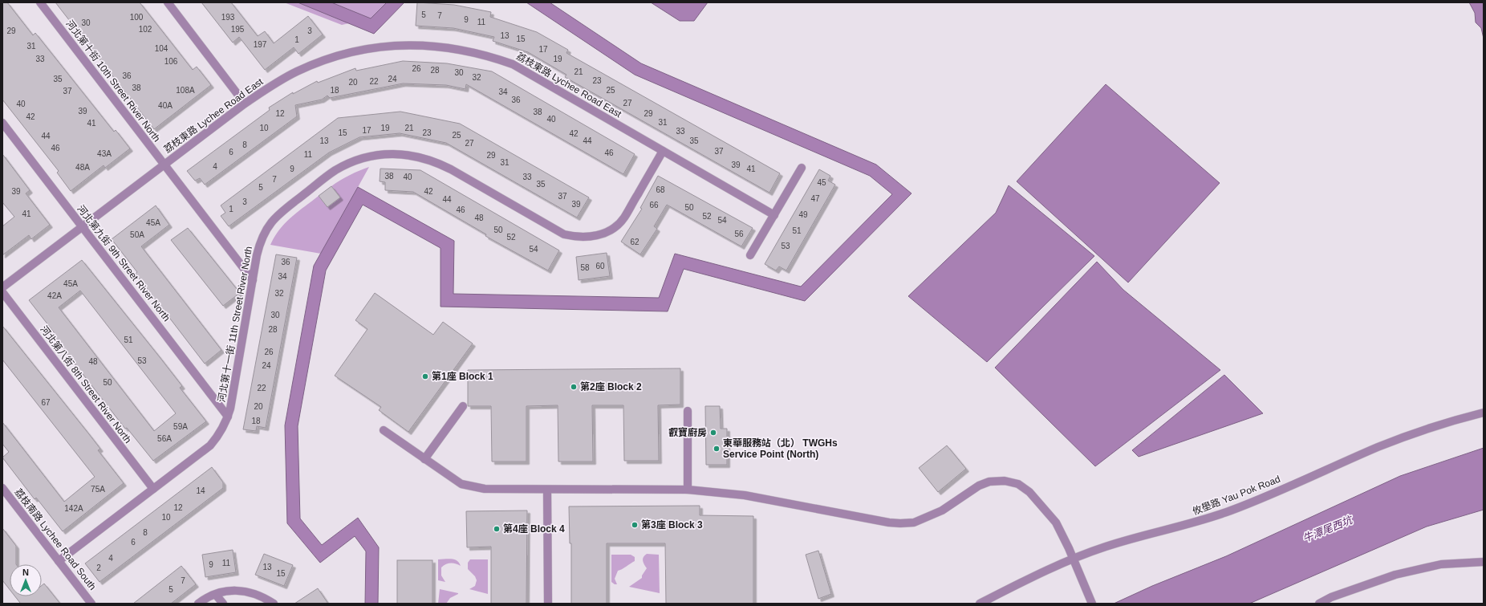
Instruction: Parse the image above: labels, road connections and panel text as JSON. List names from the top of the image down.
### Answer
{
  "streets": {
    "street": [
      "河北第十街 10th Street River North",
      "荔枝東路 Lychee Road East",
      "河北第九街 9th Street River North",
      "河北第十一街 11th Street River North",
      "河北第八街 8th Street River North",
      "攸壆路 Yau Pok Road",
      "荔枝南路 Lychee Road South"
    ]
  },
  "crossings": [
    ["河北第十街 10th Street River North", "荔枝東路 Lychee Road East"],
    ["河北第十街 10th Street River North", "河北第十一街 11th Street River North"],
    ["荔枝東路 Lychee Road East", "河北第九街 9th Street River North"],
    ["荔枝東路 Lychee Road East", "河北第十一街 11th Street River North"],
    ["河北第九街 9th Street River North", "河北第十一街 11th Street River North"],
    ["河北第十一街 11th Street River North", "河北第八街 8th Street River North"],
    ["河北第十一街 11th Street River North", "荔枝南路 Lychee Road South"]
  ],
  "water": ["牛潭尾西坑"],
  "places": [
    "第1座 Block 1",
    "第2座 Block 2",
    "叡寶廚房",
    "東華服務站（北） TWGHs Service Point (North)",
    "第3座 Block 3",
    "第4座 Block 4"
  ],
  "house_numbers": [
    "5",
    "7",
    "100",
    "193",
    "9",
    "11",
    "30",
    "102",
    "195",
    "29",
    "3",
    "13",
    "15",
    "1",
    "197",
    "31",
    "104",
    "17",
    "33",
    "19",
    "106",
    "26",
    "28",
    "21",
    "30",
    "36",
    "32",
    "35",
    "24",
    "23",
    "22",
    "20",
    "38",
    "108A",
    "18",
    "25",
    "37",
    "34",
    "36",
    "27",
    "40",
    "40A",
    "39",
    "38",
    "12",
    "29",
    "42",
    "40",
    "31",
    "41",
    "10",
    "19",
    "21",
    "17",
    "33",
    "15",
    "23",
    "42",
    "25",
    "44",
    "13",
    "44",
    "35",
    "27",
    "8",
    "46",
    "37",
    "6",
    "46",
    "43A",
    "11",
    "29",
    "31",
    "39",
    "4",
    "48A",
    "9",
    "41",
    "38",
    "40",
    "33",
    "7",
    "45",
    "35",
    "5",
    "68",
    "39",
    "42",
    "37",
    "47",
    "44",
    "3",
    "39",
    "66",
    "50",
    "1",
    "46",
    "41",
    "49",
    "52",
    "48",
    "54",
    "45A",
    "50",
    "51",
    "56",
    "50A",
    "52",
    "62",
    "53",
    "54",
    "36",
    "60",
    "58",
    "34",
    "45A",
    "32",
    "42A",
    "30",
    "28",
    "51",
    "26",
    "53",
    "48",
    "24",
    "50",
    "22",
    "67",
    "20",
    "18",
    "59A",
    "56A",
    "75A",
    "14",
    "12",
    "142A",
    "10",
    "8",
    "6",
    "4",
    "11",
    "9",
    "13",
    "2",
    "15",
    "7",
    "5"
  ],
  "north": "top"
}
